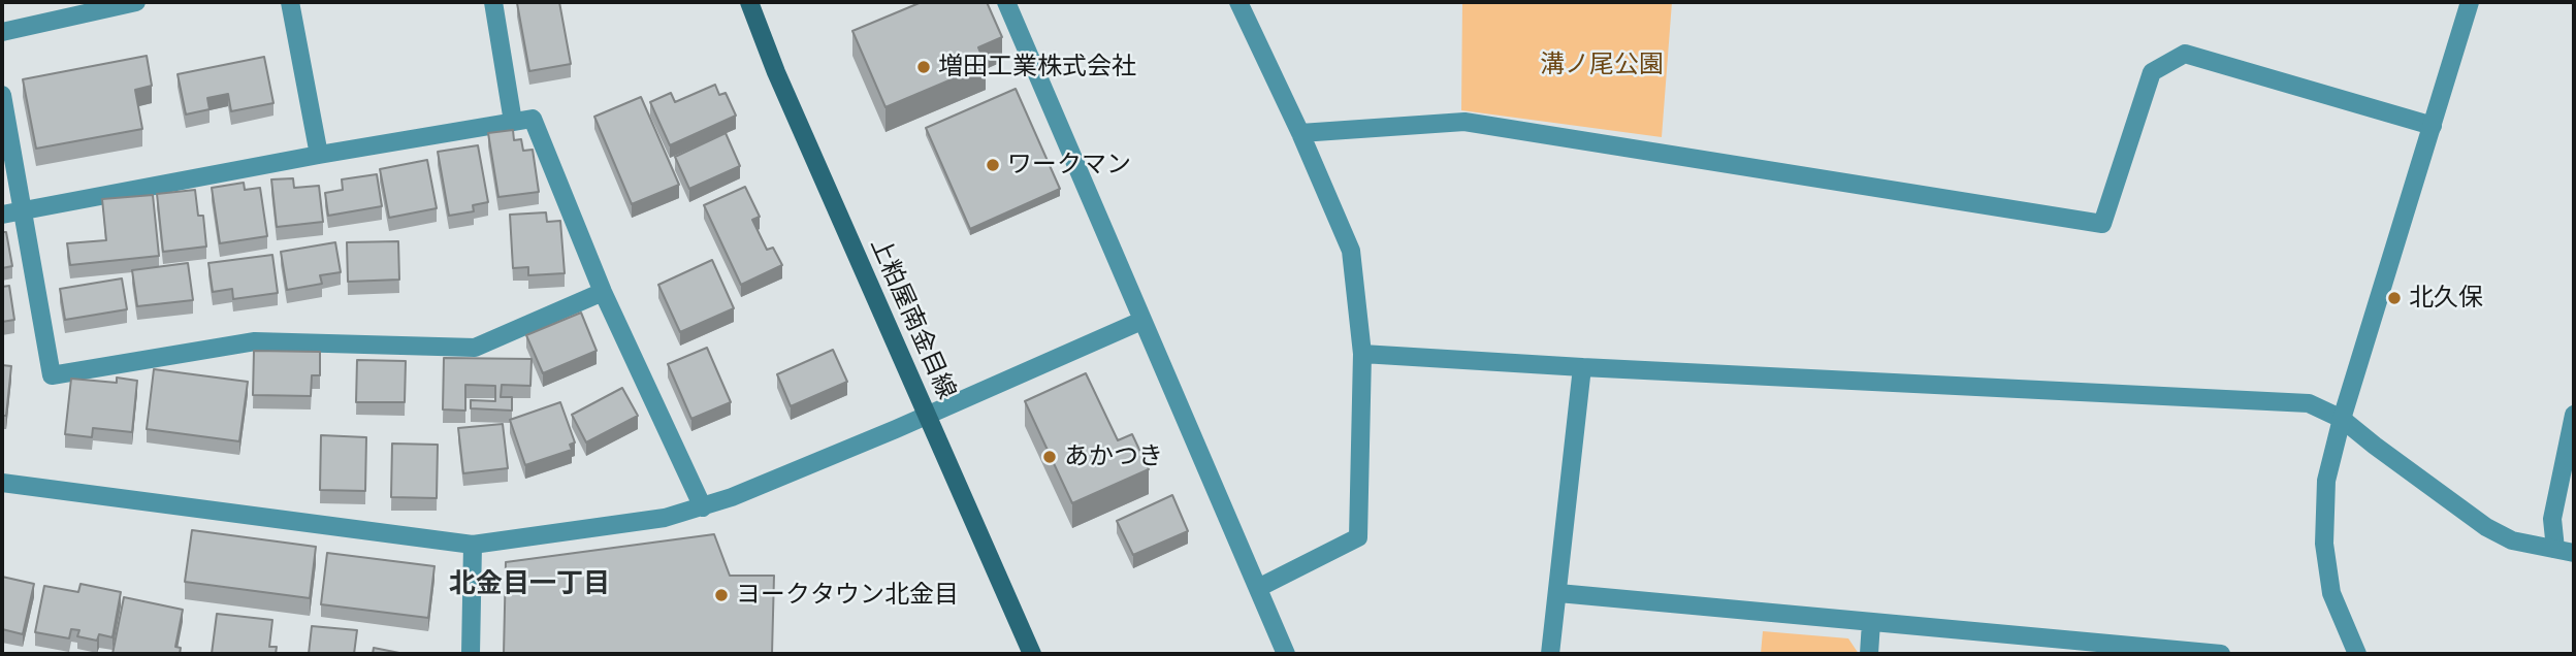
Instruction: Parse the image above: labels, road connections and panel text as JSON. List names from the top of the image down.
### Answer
{
  "streets": {
    "main road": ["上粕屋南金目線"]
  },
  "districts": ["北金目一丁目"],
  "parks": ["溝ノ尾公園"],
  "places": [
    "増田工業株式会社",
    "ワークマン",
    "北久保",
    "あかつき",
    "ヨークタウン北金目"
  ]
}
